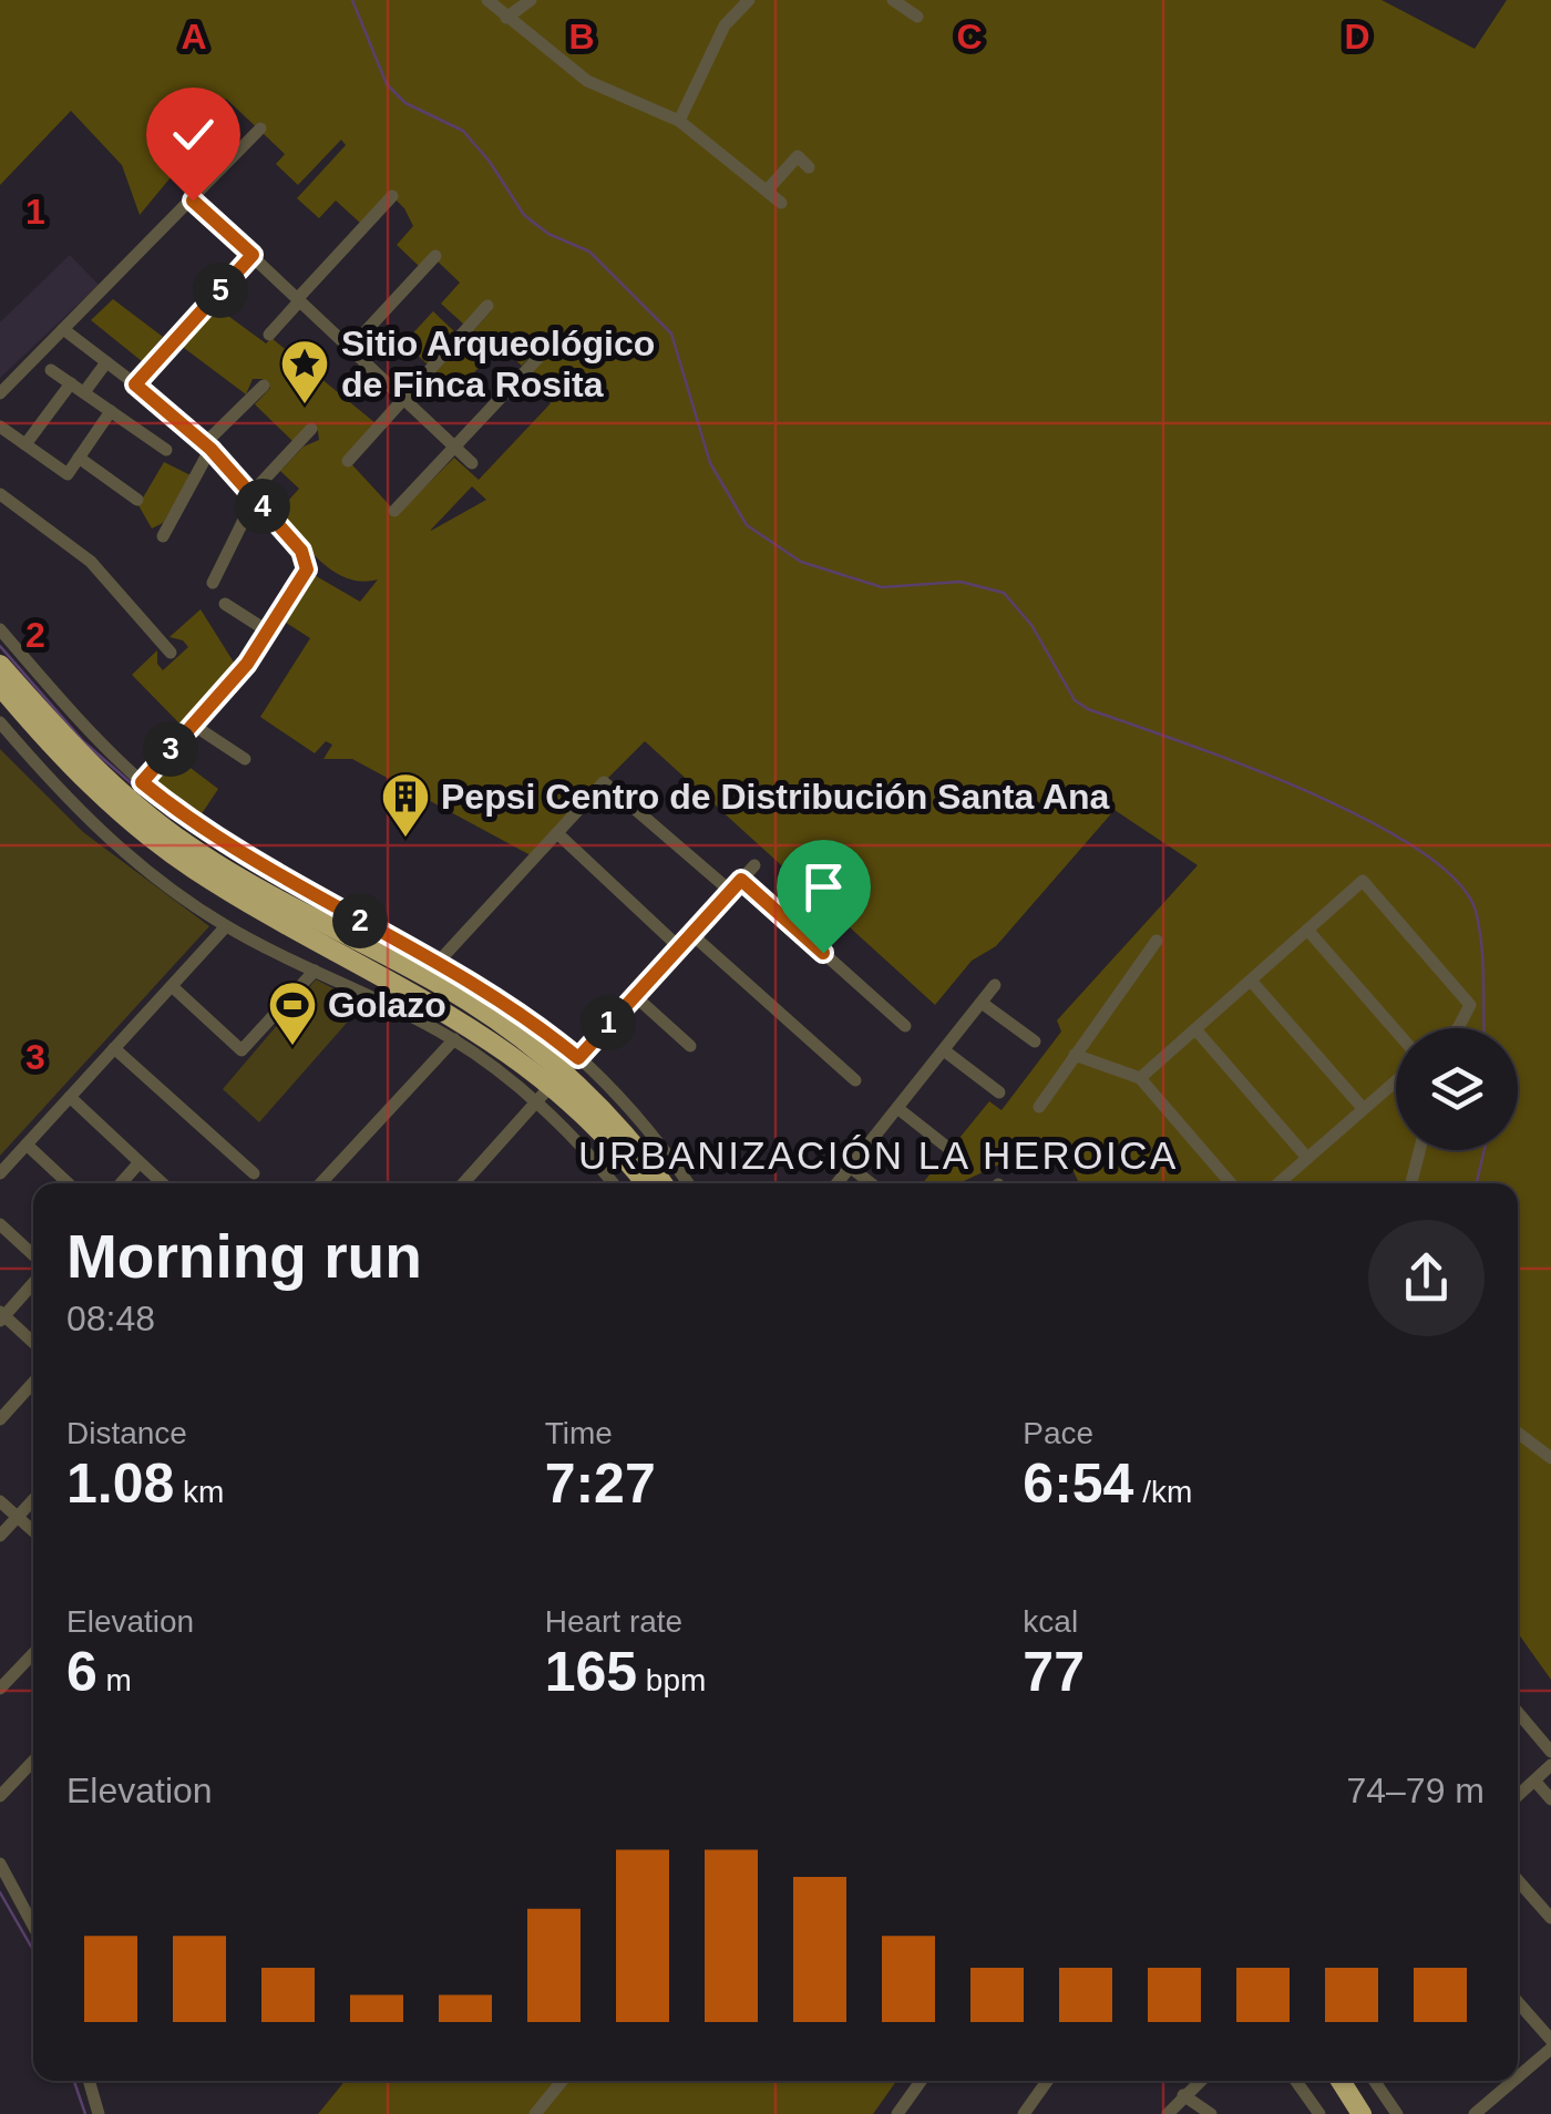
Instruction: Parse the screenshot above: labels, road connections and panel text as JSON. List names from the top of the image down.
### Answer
{
  "districts": ["URBANIZACIÓN LA HEROICA"],
  "places": {
    "place": ["Sitio Arqueológico de Finca Rosita"],
    "building": ["Pepsi Centro de Distribución Santa Ana"],
    "sports": ["Golazo"]
  },
  "page": {
    "pins": [
      "5",
      "4",
      "3",
      "2",
      "1"
    ],
    "heading": ["Morning run", "08:48"],
    "stats": [
      ["Distance", "1.08 km"],
      ["Time", "7:27"],
      ["Pace", "6:54 /km"],
      ["Elevation", "6 m"],
      ["Heart rate", "165 bpm"],
      ["kcal", "77"]
    ],
    "chart": ["Elevation", "74–79 m"]
  },
  "grid": {
    "columns": [
      "A",
      "B",
      "C",
      "D"
    ],
    "rows": ["1", "2", "3"]
  }
}
